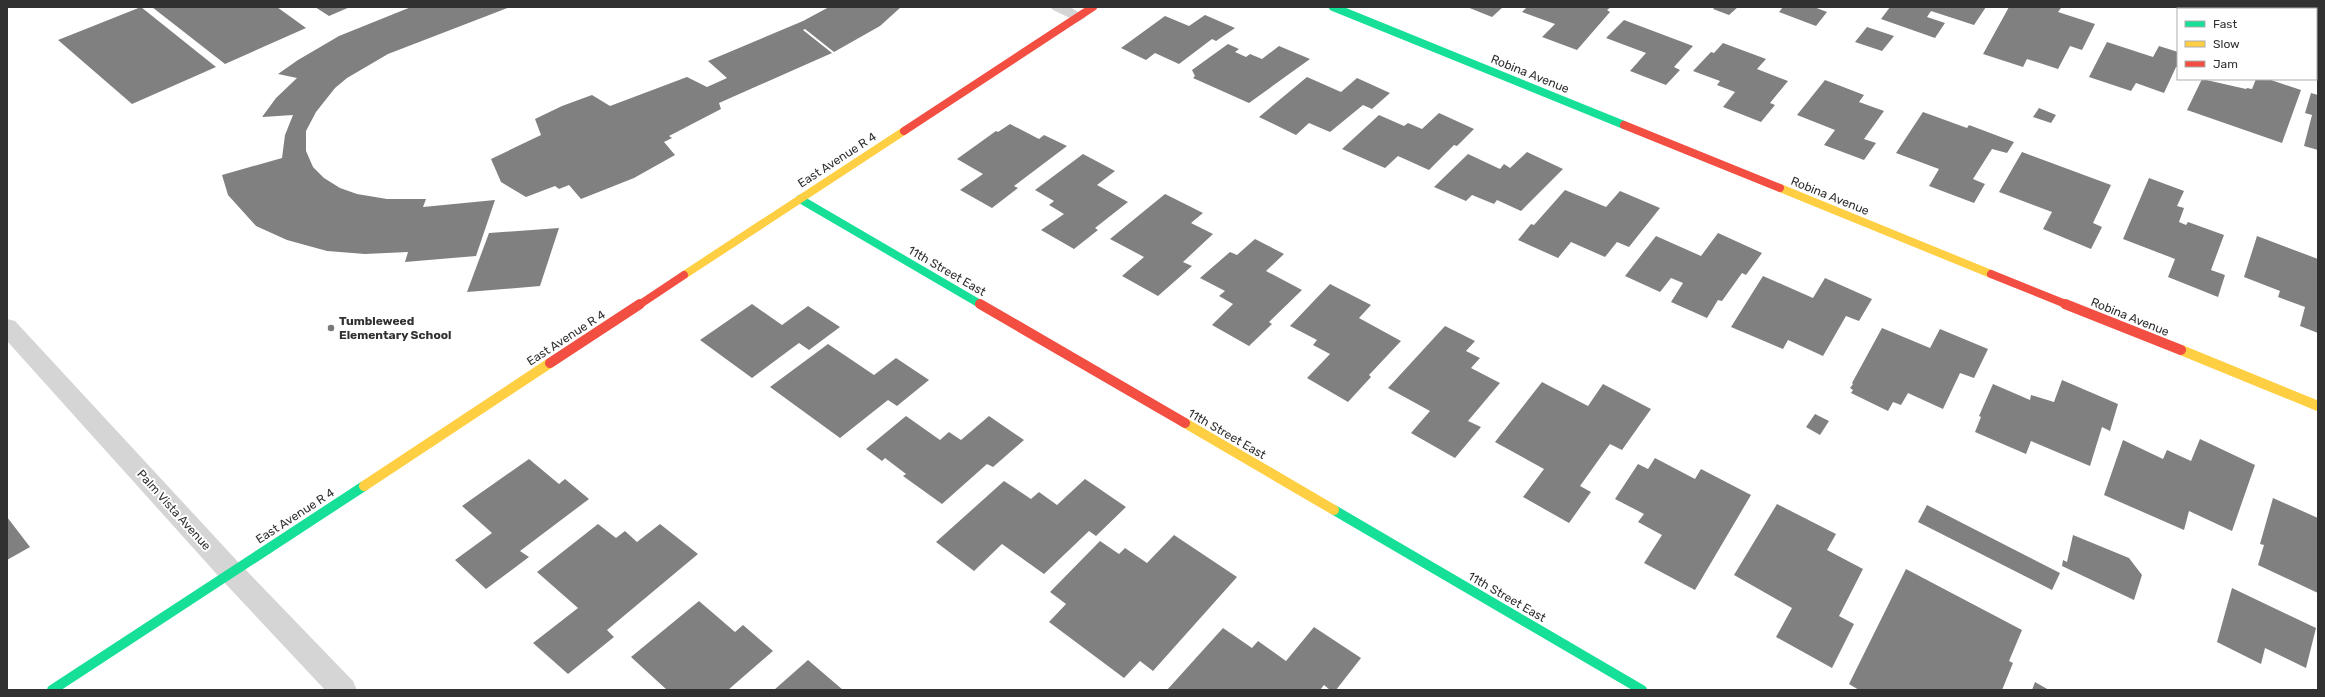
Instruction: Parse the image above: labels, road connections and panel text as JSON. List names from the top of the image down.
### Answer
{
  "streets": {
    "street": [
      "Robina Avenue",
      "East Avenue R 4",
      "11th Street East",
      "Palm Vista Avenue"
    ]
  },
  "crossings": [
    ["East Avenue R 4", "11th Street East"],
    ["East Avenue R 4", "Palm Vista Avenue"]
  ],
  "places": ["Tumbleweed Elementary School"],
  "legend": ["Fast", "Slow", "Jam"]
}
